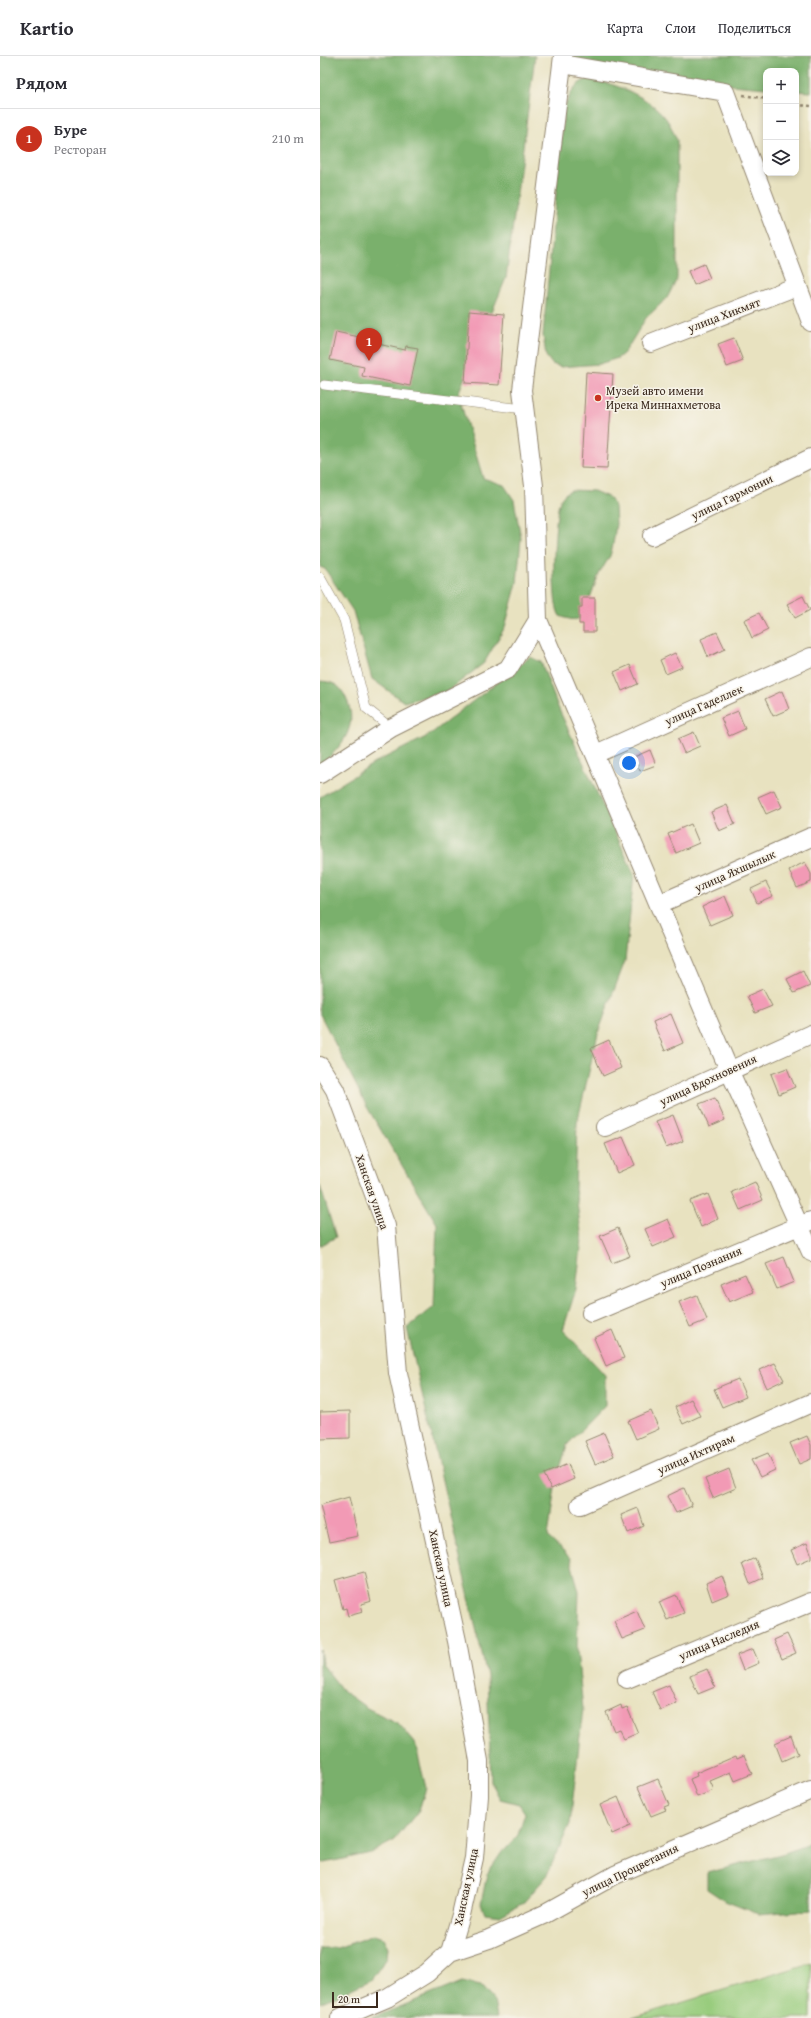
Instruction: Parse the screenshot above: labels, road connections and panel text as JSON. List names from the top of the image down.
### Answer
{
  "streets": {
    "street": [
      "улица Хикмят",
      "улица Гармонии",
      "улица Гаделлек",
      "улица Яхшылык",
      "улица Вдохновения",
      "Ханская улица",
      "улица Познания",
      "улица Ихтирам",
      "улица Наследия",
      "улица Процветания"
    ]
  },
  "crossings": [
    ["Ханская улица", "улица Процветания"]
  ],
  "places": ["Музей авто имени Ирека Миннахметова"],
  "scale_bar": "20 m",
  "page": {
    "header": "Kartio",
    "nav": ["Карта", "Слои", "Поделиться"],
    "heading": "Рядом",
    "map_buttons": ["+", "−"],
    "list": [
      {
        "mark": "1",
        "name": "Буре",
        "note": "Ресторан",
        "value": "210 m"
      }
    ],
    "pins": "1",
    "scale": "20 m"
  }
}
